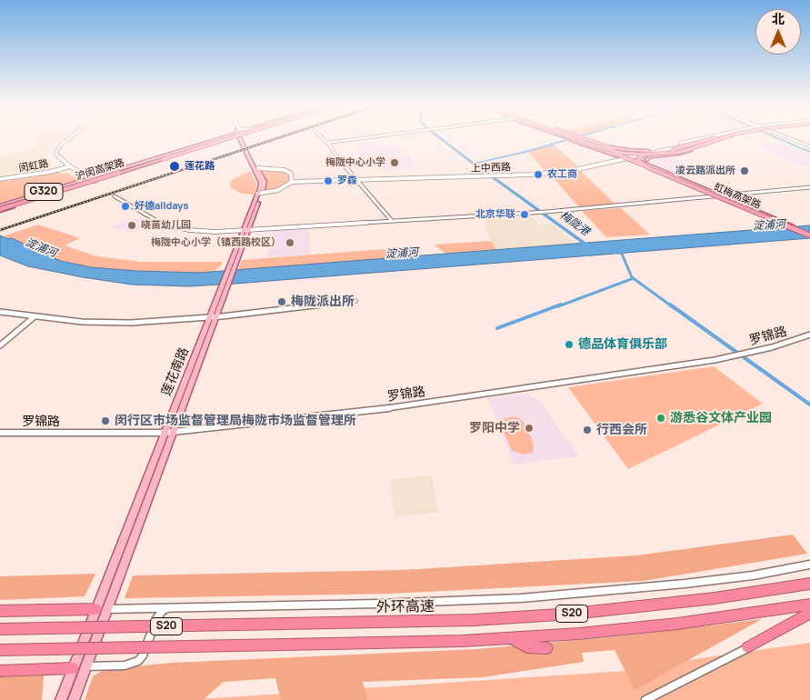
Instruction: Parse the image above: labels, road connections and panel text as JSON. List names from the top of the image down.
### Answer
{
  "streets": {
    "highway": [
      "沪闵高架路",
      "虹梅高架路",
      "外环高速",
      "S20"
    ],
    "main road": [
      "闵虹路",
      "上中西路",
      "G320",
      "莲花南路"
    ],
    "street": ["罗锦路"]
  },
  "crossings": [
    ["上中西路", "莲花南路"],
    ["沪闵高架路", "G320"],
    ["罗锦路", "莲花南路"]
  ],
  "water": ["梅陇港", "淀浦河"],
  "places": [
    "梅陇中心小学",
    "莲花路",
    "凌云路派出所",
    "农工商",
    "罗森",
    "好德alldays",
    "北京华联",
    "晓苗幼儿园",
    "梅陇中心小学（镇西路校区）",
    "梅陇派出所",
    "德品体育俱乐部",
    "游悉谷文体产业园",
    "闵行区市场监督管理局梅陇市场监督管理所",
    "罗阳中学",
    "行西会所"
  ],
  "north": "top"
}
